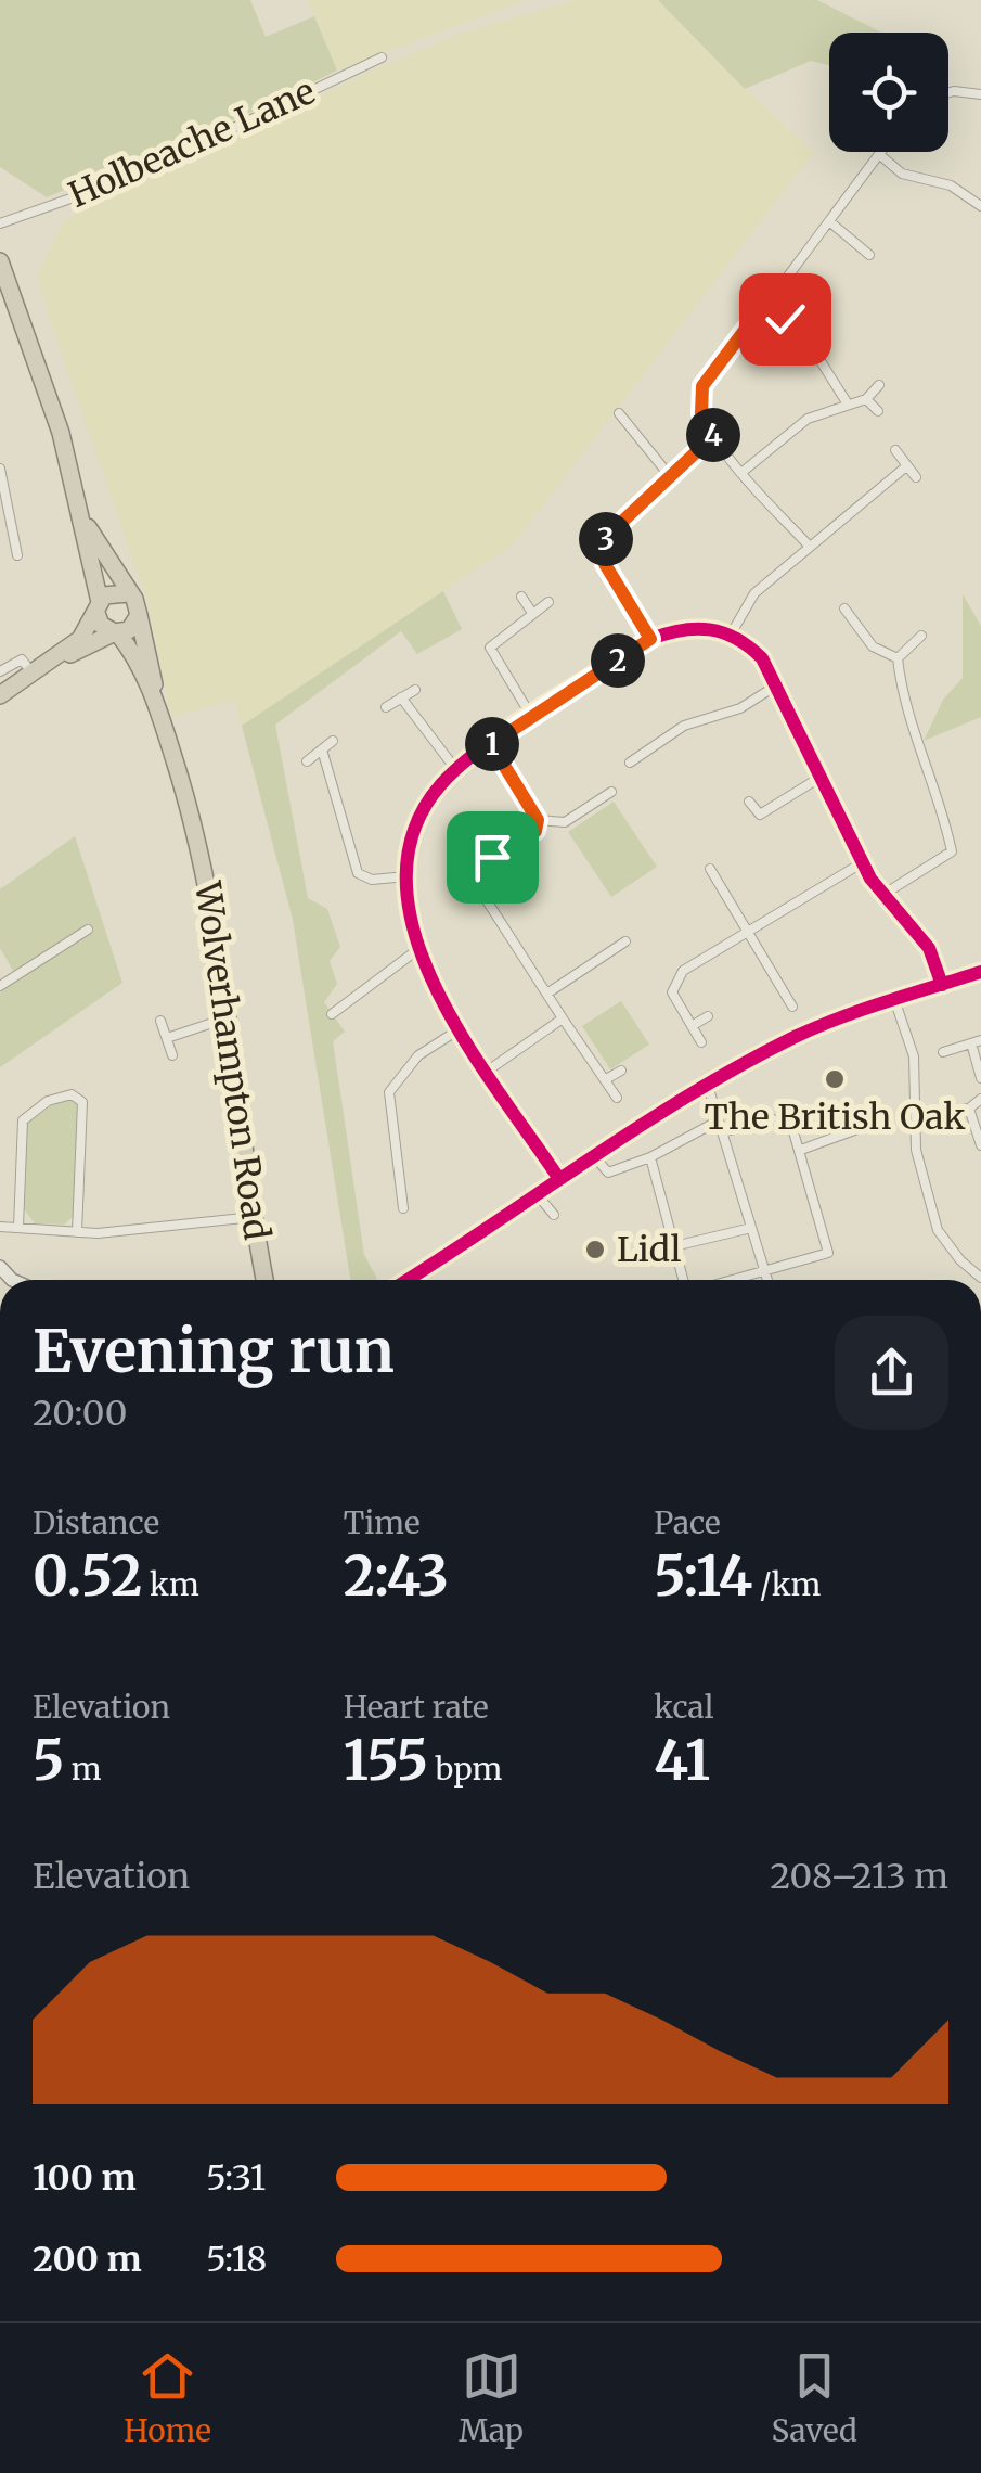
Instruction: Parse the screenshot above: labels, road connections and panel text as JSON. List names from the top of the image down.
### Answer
{
  "streets": {
    "highway": ["Wolverhampton Road"],
    "street": ["Holbeache Lane"]
  },
  "places": ["The British Oak", "Lidl"],
  "page": {
    "pins": [
      "4",
      "3",
      "2",
      "1"
    ],
    "heading": ["Evening run", "20:00"],
    "stats": [
      ["Distance", "0.52 km"],
      ["Time", "2:43"],
      ["Pace", "5:14 /km"],
      ["Elevation", "5 m"],
      ["Heart rate", "155 bpm"],
      ["kcal", "41"]
    ],
    "chart": ["Elevation", "208–213 m"],
    "list": [
      {
        "name": "100 m",
        "note": "5:31"
      },
      {
        "name": "200 m",
        "note": "5:18"
      }
    ],
    "tabs": ["Home", "Map", "Saved"]
  }
}
